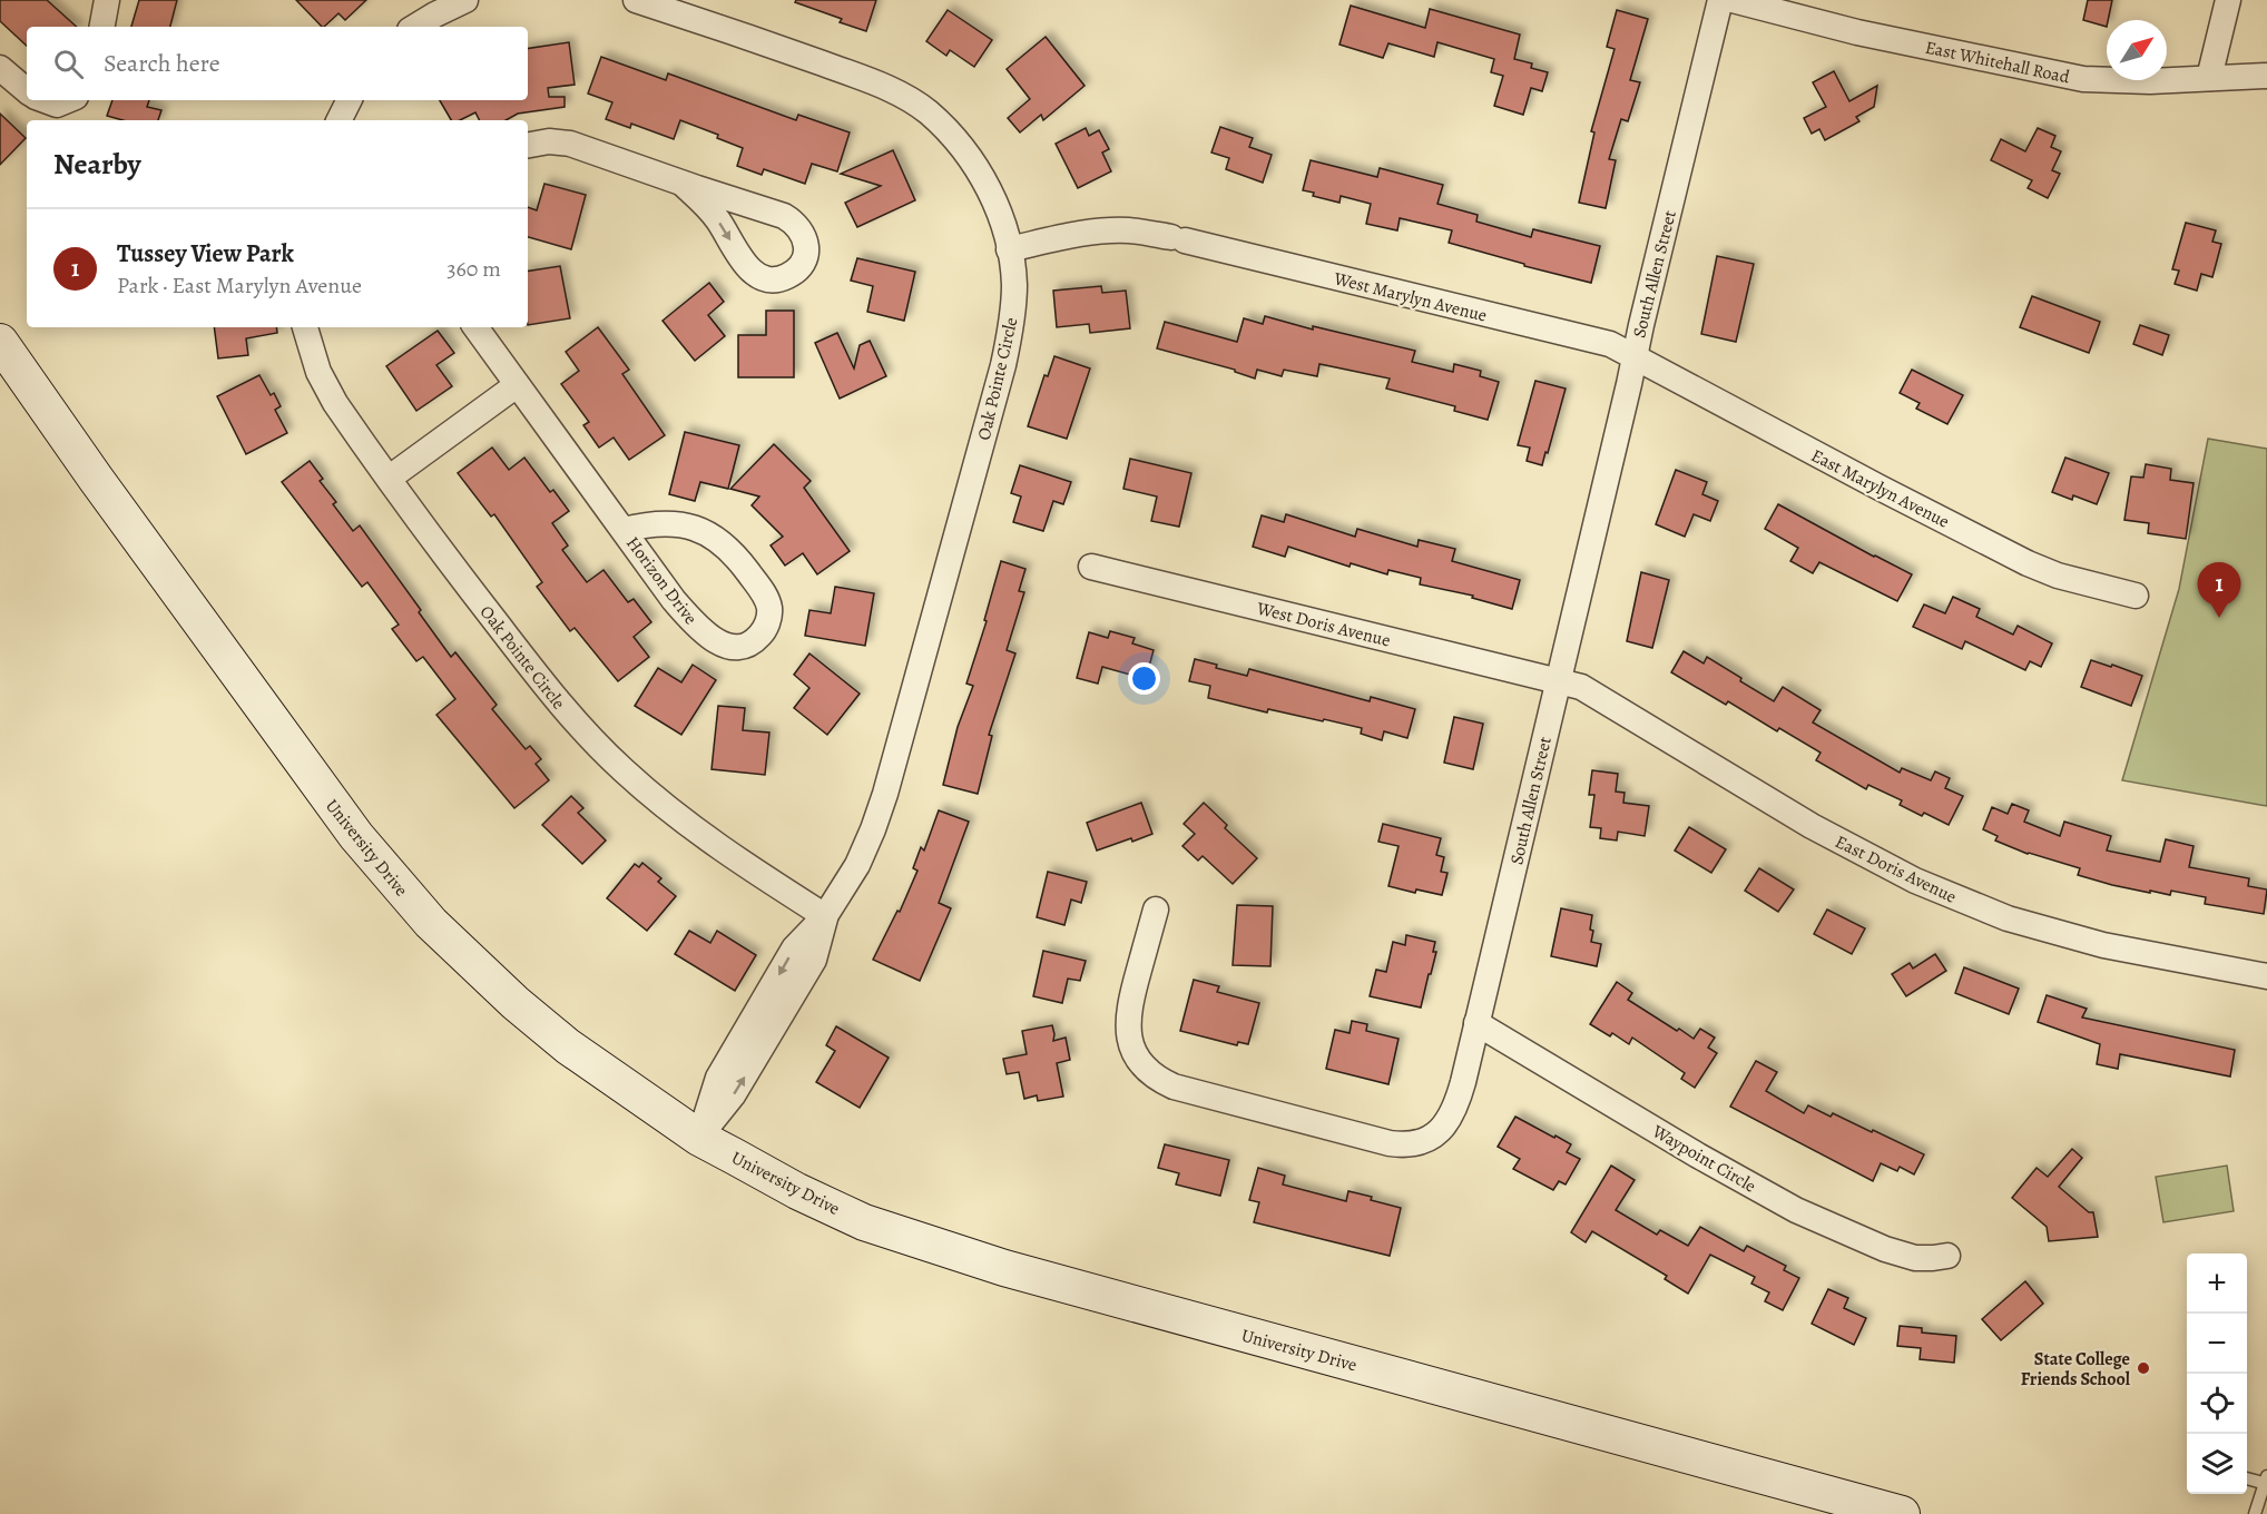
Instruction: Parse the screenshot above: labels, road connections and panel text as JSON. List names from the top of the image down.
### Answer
{
  "streets": {
    "main road": ["University Drive"],
    "street": [
      "East Whitehall Road",
      "South Allen Street",
      "West Marylyn Avenue",
      "Oak Pointe Circle",
      "East Marylyn Avenue",
      "Horizon Drive",
      "West Doris Avenue",
      "East Doris Avenue",
      "Waypoint Circle"
    ]
  },
  "crossings": [
    ["South Allen Street", "West Marylyn Avenue"],
    ["South Allen Street", "East Marylyn Avenue"],
    ["South Allen Street", "West Doris Avenue"],
    ["South Allen Street", "East Doris Avenue"],
    ["South Allen Street", "Waypoint Circle"],
    ["West Marylyn Avenue", "Oak Pointe Circle"],
    ["West Marylyn Avenue", "East Marylyn Avenue"],
    ["Oak Pointe Circle", "University Drive"],
    ["West Doris Avenue", "East Doris Avenue"]
  ],
  "places": ["State College Friends School"],
  "north": "top right",
  "page": {
    "search": "Search here",
    "heading": "Nearby",
    "list": [
      {
        "mark": "1",
        "name": "Tussey View Park",
        "note": "Park · East Marylyn Avenue",
        "value": "360 m"
      }
    ],
    "pins": "1",
    "map_buttons": ["+", "−"]
  }
}
